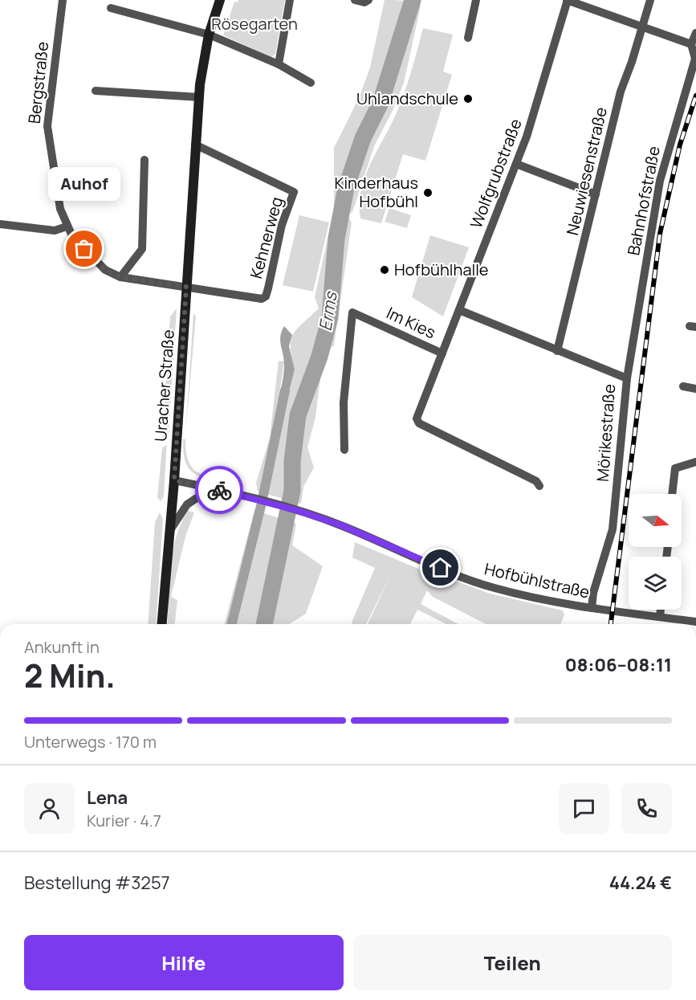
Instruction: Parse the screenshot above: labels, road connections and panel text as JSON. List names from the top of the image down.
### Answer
{
  "streets": {
    "street": [
      "Bergstraße",
      "Neuwiesenstraße",
      "Wolfgrubstraße",
      "Bahnhofstraße",
      "Kehnerweg",
      "Im Kies",
      "Uracher Straße",
      "Mörikestraße",
      "Hofbühlstraße"
    ]
  },
  "crossings": [
    ["Bergstraße", "Kehnerweg"],
    ["Bergstraße", "Uracher Straße"],
    ["Neuwiesenstraße", "Mörikestraße"],
    ["Wolfgrubstraße", "Im Kies"],
    ["Wolfgrubstraße", "Mörikestraße"],
    ["Bahnhofstraße", "Mörikestraße"],
    ["Kehnerweg", "Uracher Straße"],
    ["Uracher Straße", "Hofbühlstraße"],
    ["Mörikestraße", "Hofbühlstraße"]
  ],
  "water": ["Erms"],
  "parks": ["Rösegarten"],
  "places": [
    "Uhlandschule",
    "Kinderhaus Hofbühl",
    "Auhof",
    "Hofbühlhalle"
  ],
  "north": "right",
  "page": {
    "bubble": "Auhof",
    "heading": ["2 Min.", "Ankunft in", "08:06–08:11"],
    "panel": [
      "Lena",
      "Kurier · 4.7",
      "Bestellung #3257",
      "44.24 €"
    ],
    "bar": "Unterwegs · 170 m",
    "buttons": ["Hilfe", "Teilen"]
  }
}
